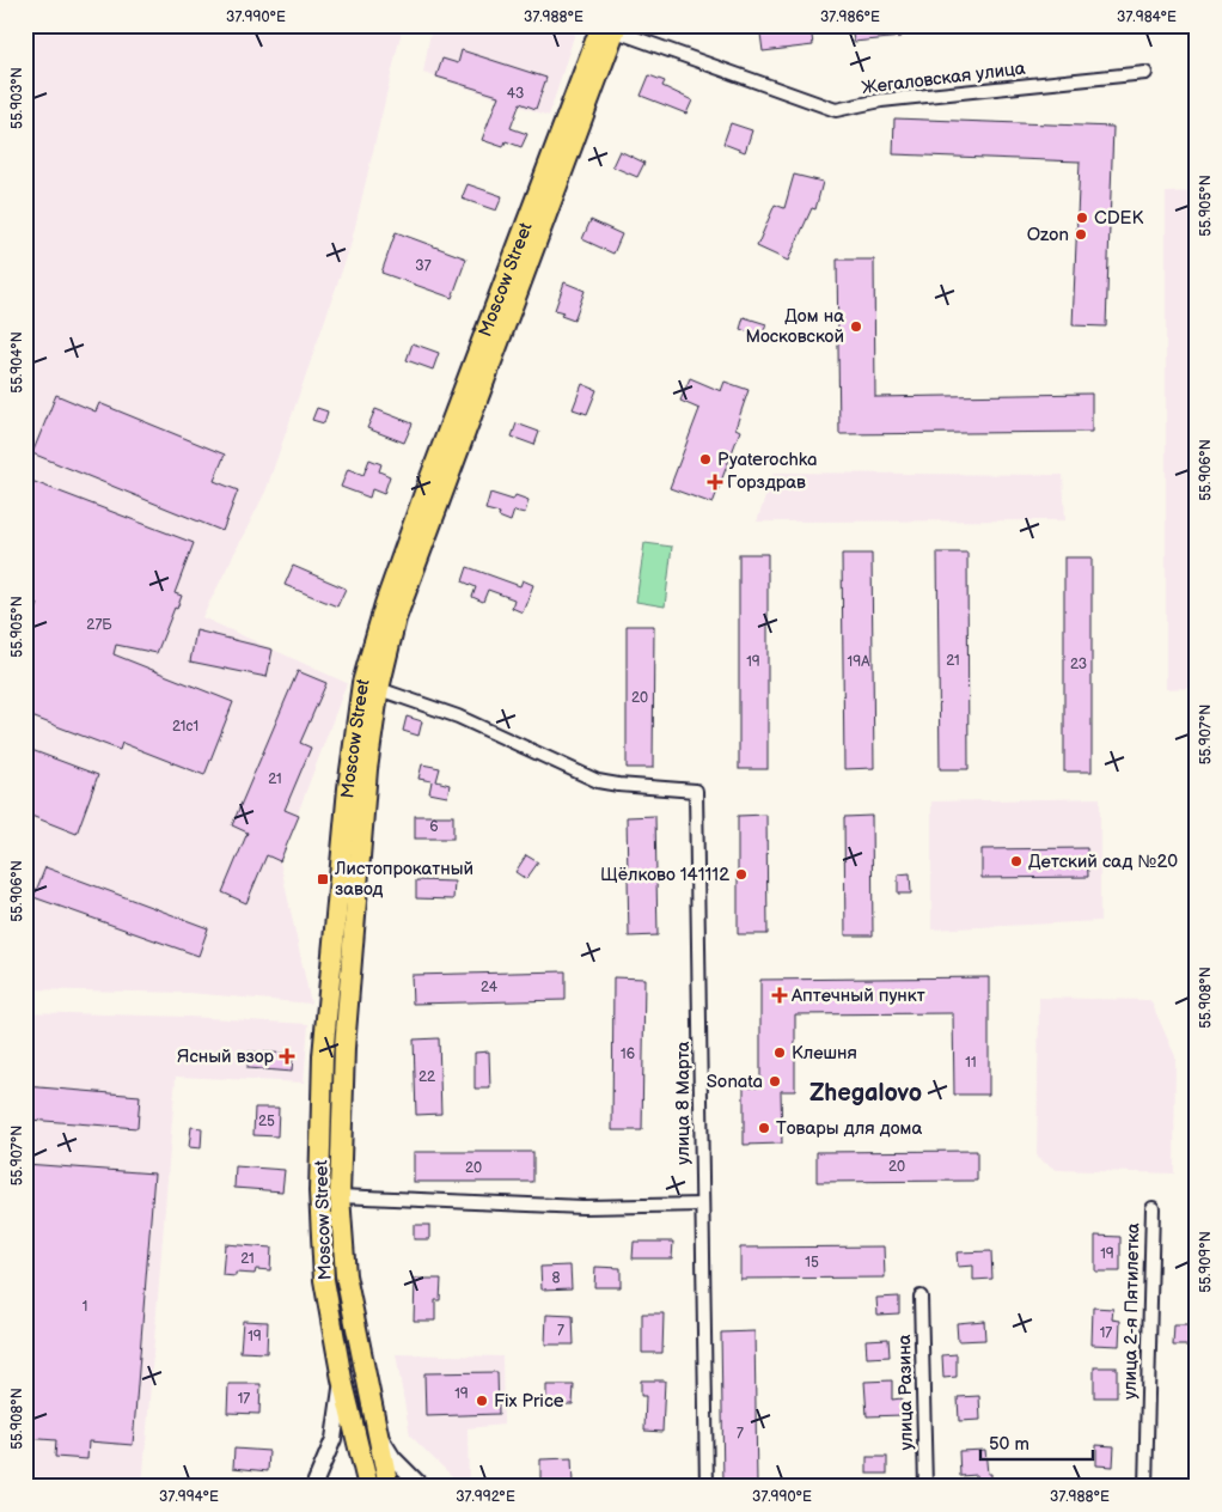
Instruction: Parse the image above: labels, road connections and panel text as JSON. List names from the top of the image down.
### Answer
{
  "streets": {
    "main road": ["Moscow Street"],
    "street": [
      "Жегаловская улица",
      "улица 8 Марта",
      "улица 2-я Пятилетка",
      "улица Разина"
    ]
  },
  "crossings": [
    ["Жегаловская улица", "Moscow Street"],
    ["Moscow Street", "улица 8 Марта"]
  ],
  "districts": ["Zhegalovo"],
  "places": {
    "other": [
      "CDEK",
      "Ozon",
      "Дом на Московской",
      "Pyaterochka",
      "Детский сад №20",
      "Щёлково 141112",
      "Клешня",
      "Sonata",
      "Товары для дома",
      "Fix Price"
    ],
    "health": ["Горздрав", "Аптечный пункт", "Ясный взор"],
    "transit": ["Листопрокатный завод"]
  },
  "house_numbers": [
    "43",
    "37",
    "27Б",
    "21",
    "19",
    "19А",
    "23",
    "20",
    "21с1",
    "21",
    "6",
    "24",
    "16",
    "11",
    "22",
    "25",
    "20",
    "20",
    "19",
    "21",
    "15",
    "8",
    "1",
    "7",
    "17",
    "19",
    "19",
    "17",
    "7"
  ],
  "scale_bar": "50 m",
  "coordinates": [
    "37.990°E",
    "37.988°E",
    "37.986°E",
    "37.984°E",
    "55.903°N",
    "55.905°N",
    "55.904°N",
    "55.906°N",
    "55.907°N",
    "55.908°N",
    "55.909°N",
    "37.994°E",
    "37.992°E"
  ]
}
